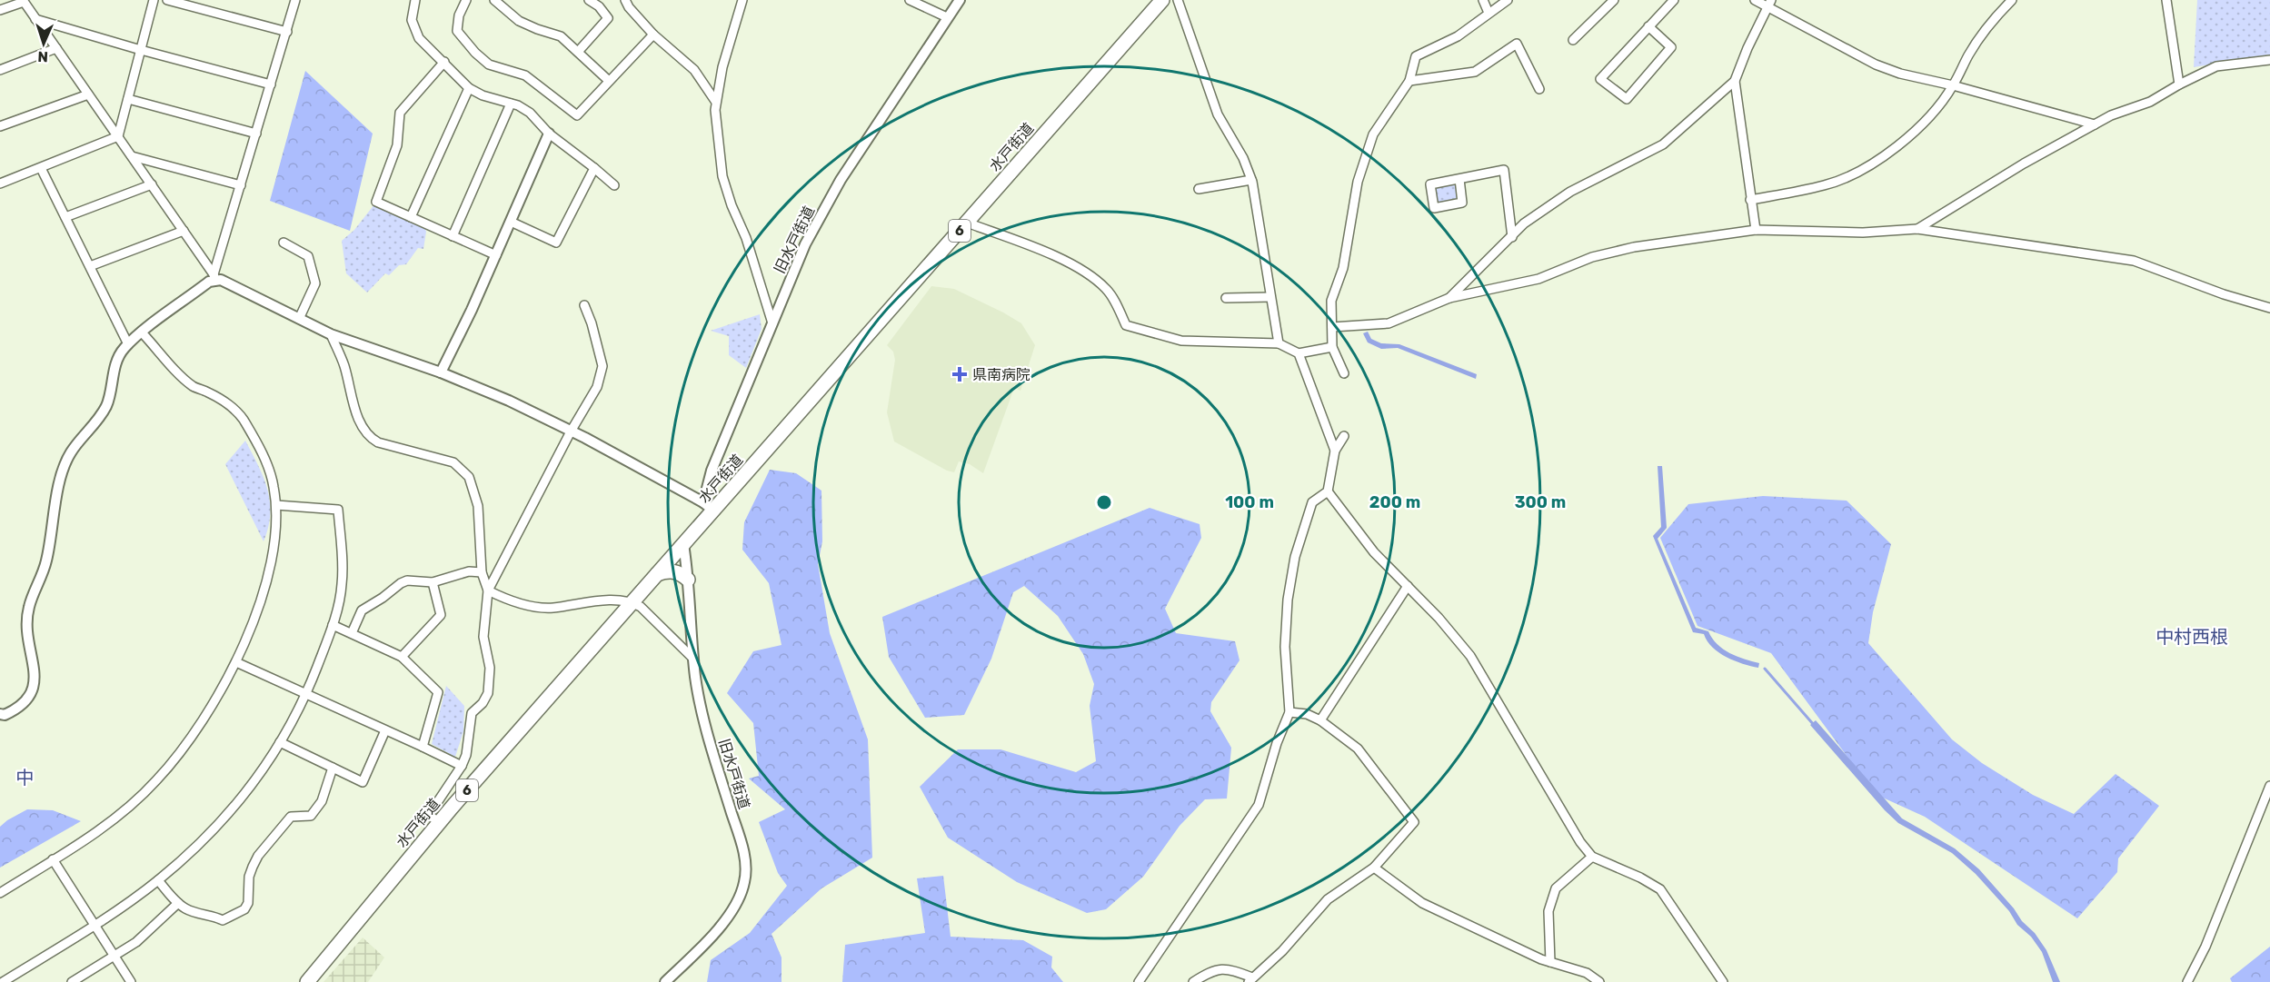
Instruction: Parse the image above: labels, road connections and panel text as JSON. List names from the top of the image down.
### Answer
{
  "streets": {
    "highway": ["水戸街道", "6"],
    "street": ["旧水戸街道"]
  },
  "crossings": [
    ["水戸街道", "旧水戸街道"]
  ],
  "districts": ["中村西根", "中"],
  "places": {
    "health": ["県南病院"]
  },
  "north": "bottom",
  "rings": ["100 m", "200 m", "300 m"]
}
